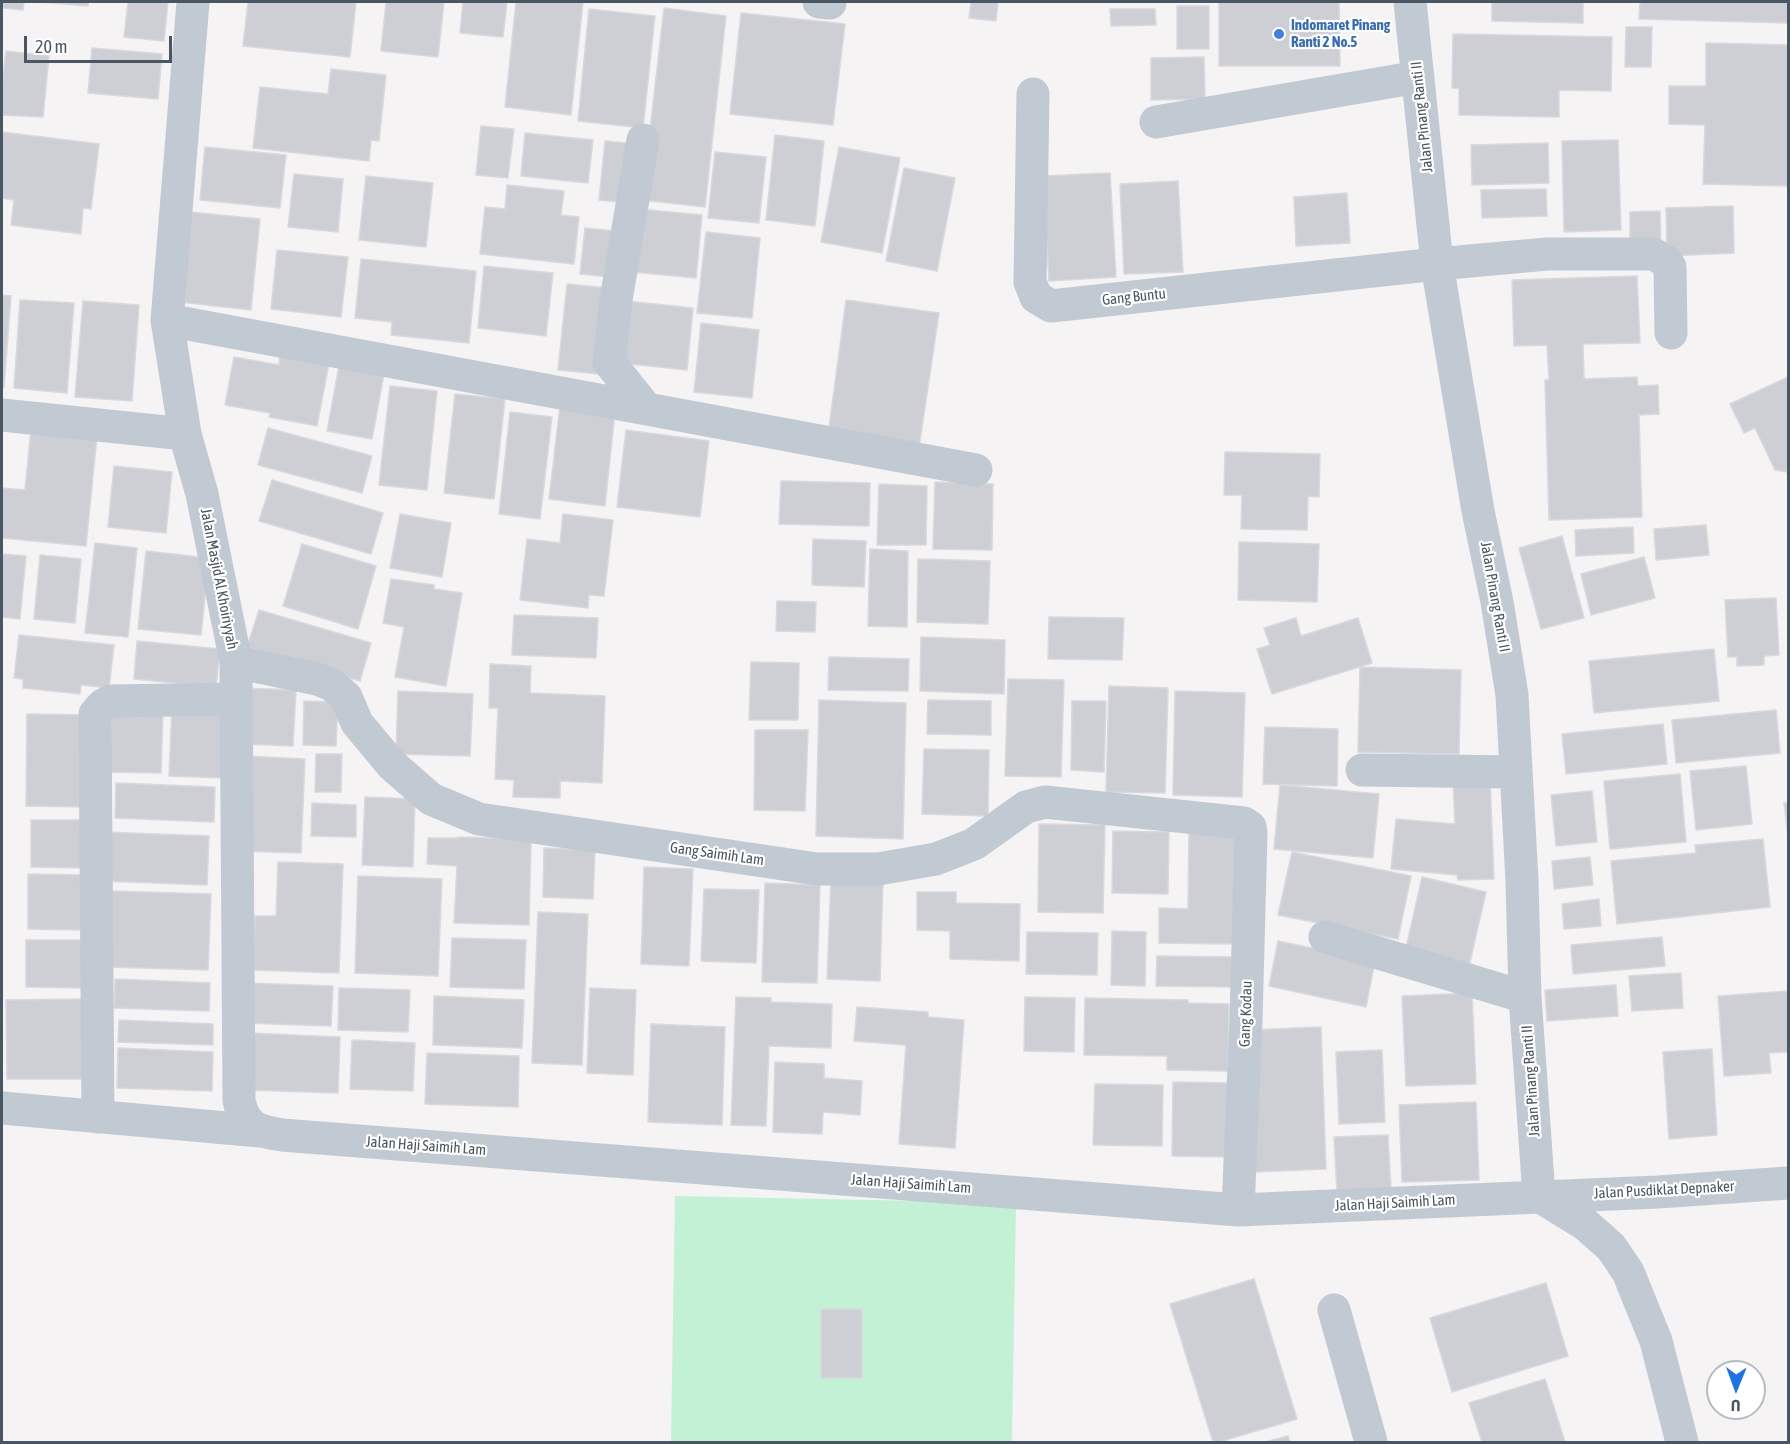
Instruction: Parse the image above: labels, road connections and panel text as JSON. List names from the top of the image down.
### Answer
{
  "streets": {
    "street": [
      "Jalan Pinang Ranti II",
      "Gang Buntu",
      "Jalan Masjid Al Khoiriyyah",
      "Gang Saimih Lam",
      "Gang Kodau",
      "Jalan Haji Saimih Lam",
      "Jalan Pusdiklat Depnaker"
    ]
  },
  "crossings": [
    ["Jalan Pinang Ranti II", "Gang Buntu"],
    ["Jalan Pinang Ranti II", "Jalan Haji Saimih Lam"],
    ["Jalan Pinang Ranti II", "Jalan Pusdiklat Depnaker"],
    ["Jalan Masjid Al Khoiriyyah", "Gang Saimih Lam"],
    ["Jalan Masjid Al Khoiriyyah", "Jalan Haji Saimih Lam"],
    ["Gang Saimih Lam", "Gang Kodau"],
    ["Gang Kodau", "Jalan Haji Saimih Lam"],
    ["Jalan Haji Saimih Lam", "Jalan Pusdiklat Depnaker"]
  ],
  "places": ["Indomaret Pinang Ranti 2 No.5"],
  "scale_bar": "20 m",
  "north": "bottom"
}
